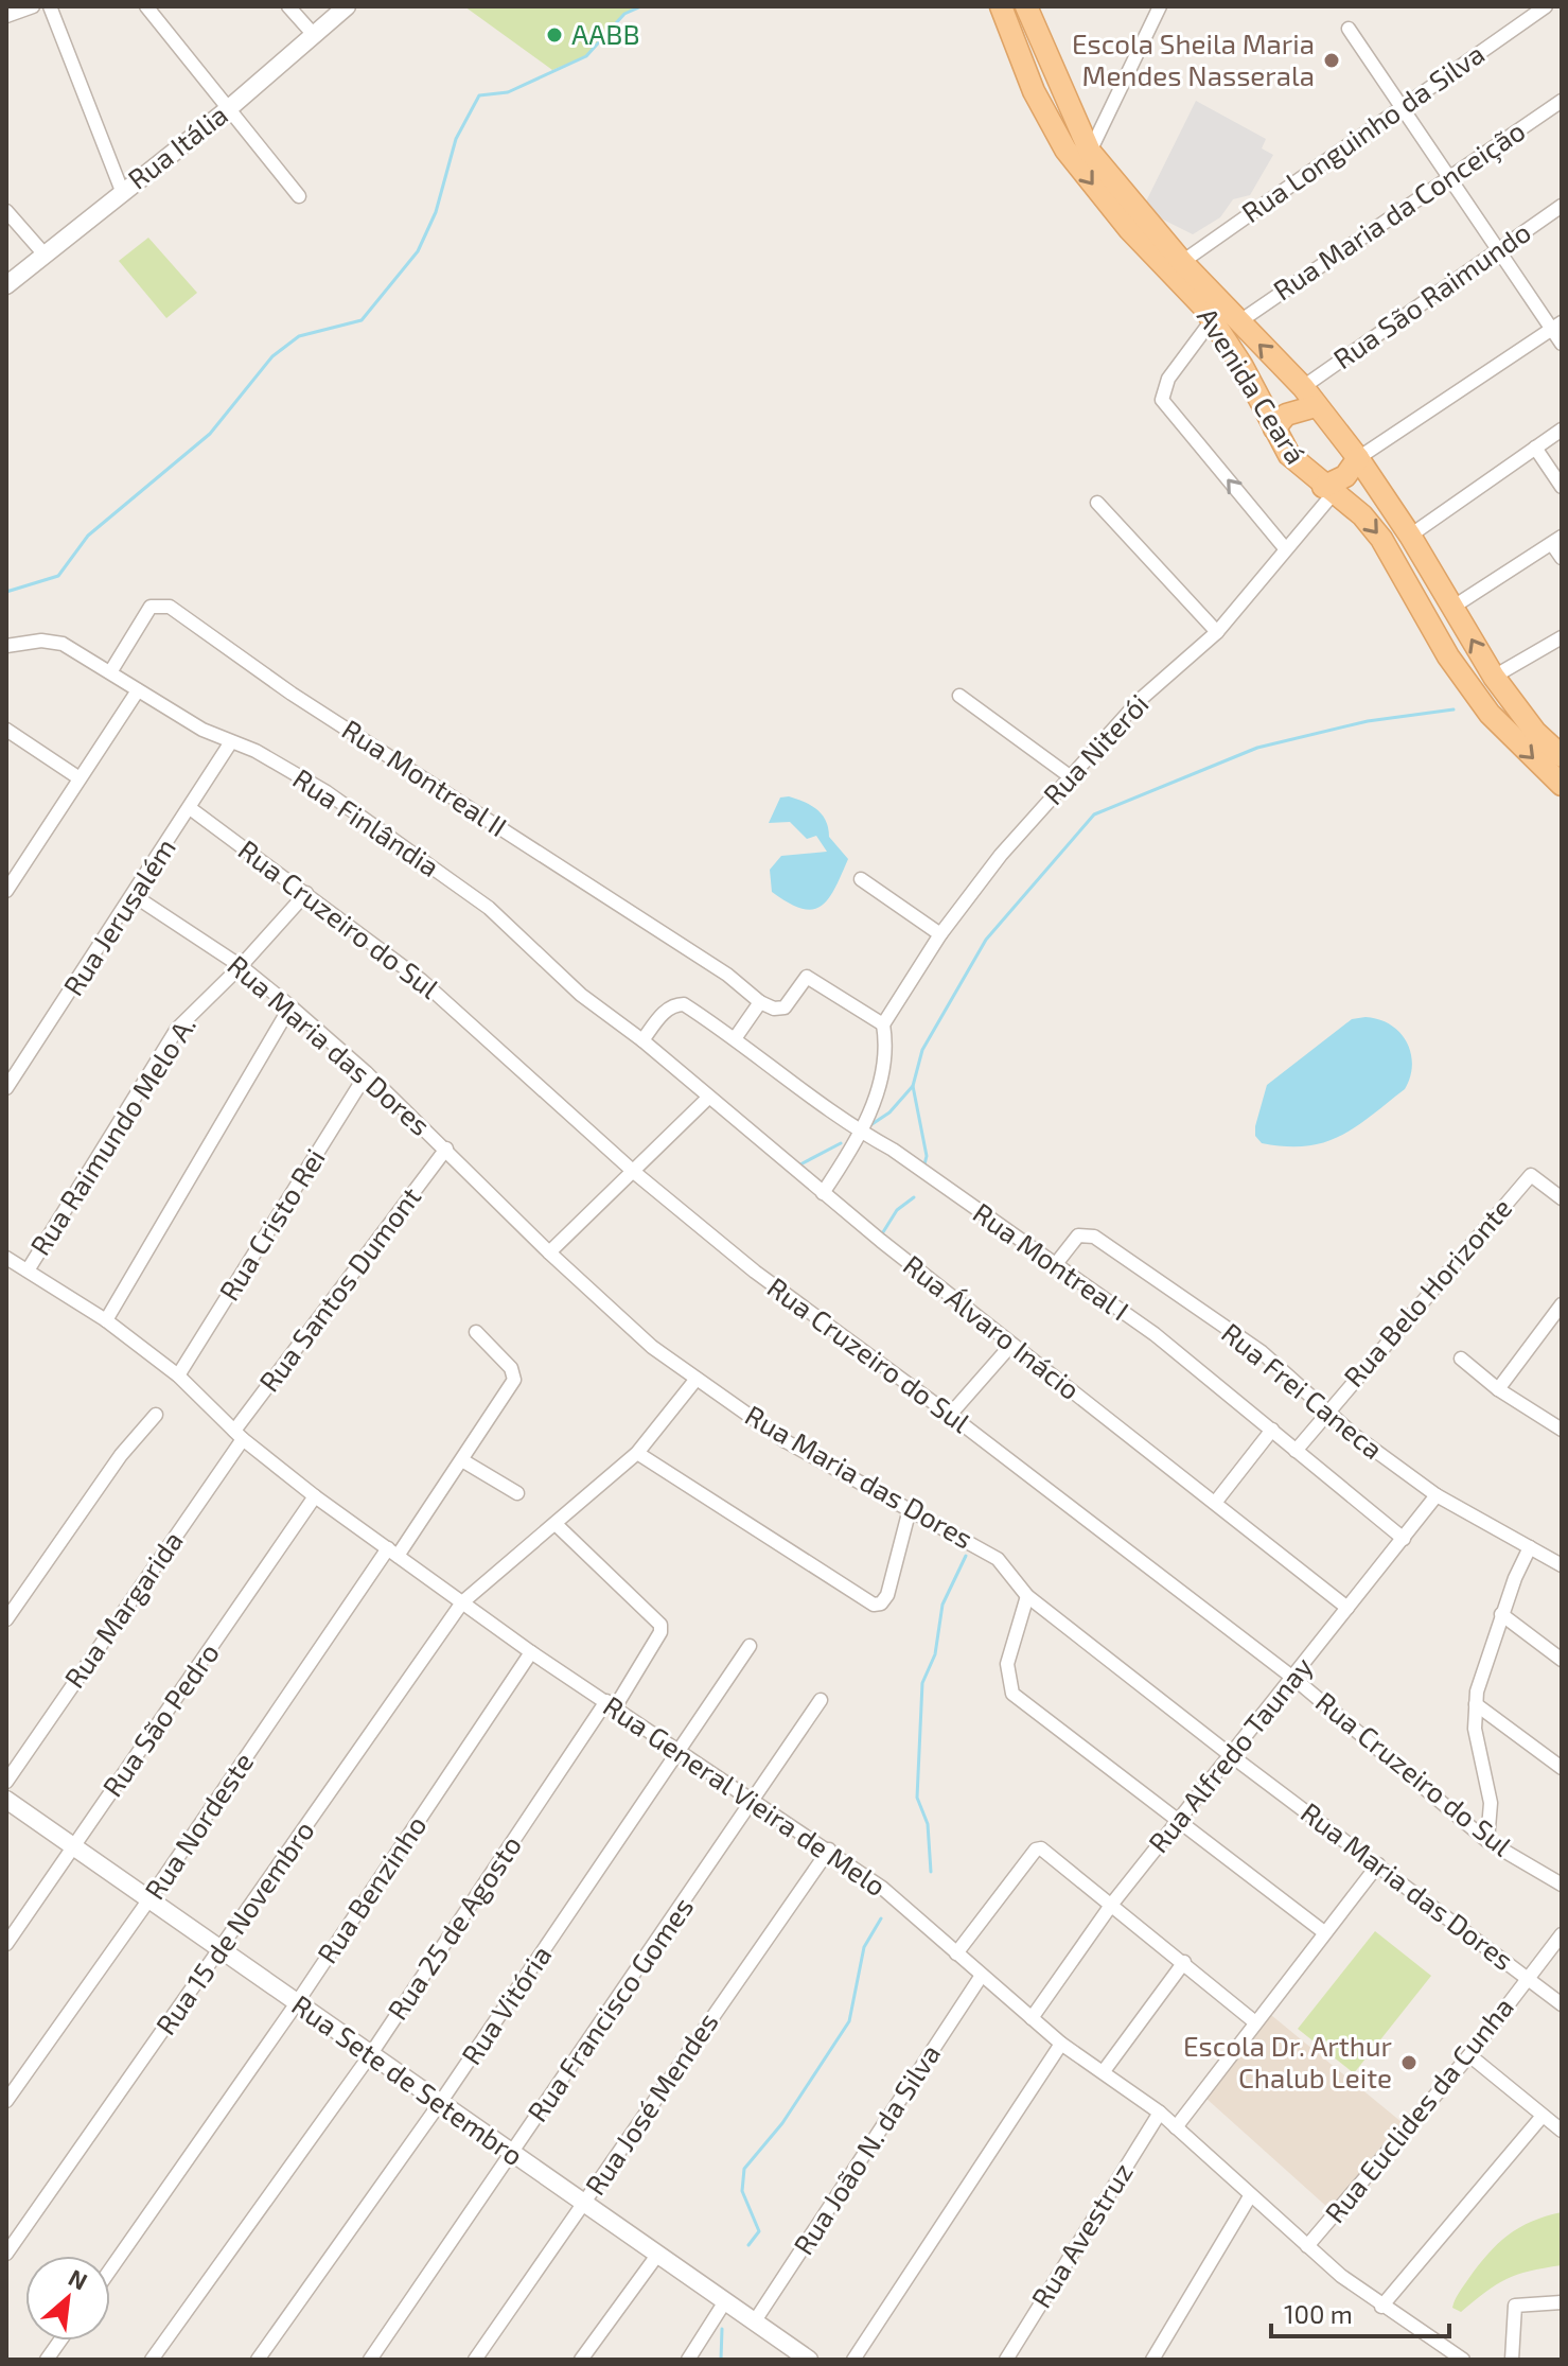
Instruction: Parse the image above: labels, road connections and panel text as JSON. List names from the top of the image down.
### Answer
{
  "streets": {
    "main road": ["Avenida Ceará"],
    "street": [
      "Rua Longuinho da Silva",
      "Rua Itália",
      "Rua Maria da Conceição",
      "Rua São Raimundo",
      "Rua Niterói",
      "Rua Montreal II",
      "Rua Finlândia",
      "Rua Jerusalém",
      "Rua Cruzeiro do Sul",
      "Rua Maria das Dores",
      "Rua Raimundo Melo A.",
      "Rua Cristo Rei",
      "Rua Montreal I",
      "Rua Santos Dumont",
      "Rua Belo Horizonte",
      "Rua Álvaro Inácio",
      "Rua Frei Caneca",
      "Rua Margarida",
      "Rua São Pedro",
      "Rua Alfredo Taunay",
      "Rua General Vieira de Melo",
      "Rua Nordeste",
      "Rua Benzinho",
      "Rua 15 de Novembro",
      "Rua 25 de Agosto",
      "Rua Vitória",
      "Rua Francisco Gomes",
      "Rua Sete de Setembro",
      "Rua José Mendes",
      "Rua Euclides da Cunha",
      "Rua João N. da Silva",
      "Rua Avestruz"
    ]
  },
  "crossings": [
    ["Rua Longuinho da Silva", "Avenida Ceará"],
    ["Rua Maria da Conceição", "Avenida Ceará"],
    ["Rua São Raimundo", "Avenida Ceará"],
    ["Avenida Ceará", "Rua Niterói"],
    ["Rua Montreal II", "Rua Finlândia"],
    ["Rua Finlândia", "Rua Jerusalém"],
    ["Rua Finlândia", "Rua Montreal I"],
    ["Rua Finlândia", "Rua Álvaro Inácio"],
    ["Rua Jerusalém", "Rua Cruzeiro do Sul"],
    ["Rua Jerusalém", "Rua Maria das Dores"],
    ["Rua Cruzeiro do Sul", "Rua Raimundo Melo A."],
    ["Rua Cruzeiro do Sul", "Rua Alfredo Taunay"],
    ["Rua Maria das Dores", "Rua Raimundo Melo A."],
    ["Rua Maria das Dores", "Rua Cristo Rei"],
    ["Rua Maria das Dores", "Rua Santos Dumont"],
    ["Rua Maria das Dores", "Rua Alfredo Taunay"],
    ["Rua Maria das Dores", "Rua 15 de Novembro"],
    ["Rua Maria das Dores", "Rua Euclides da Cunha"],
    ["Rua Raimundo Melo A.", "Rua General Vieira de Melo"],
    ["Rua Cristo Rei", "Rua General Vieira de Melo"],
    ["Rua Montreal I", "Rua Belo Horizonte"],
    ["Rua Montreal I", "Rua Álvaro Inácio"],
    ["Rua Montreal I", "Rua Frei Caneca"],
    ["Rua Montreal I", "Rua Alfredo Taunay"],
    ["Rua Santos Dumont", "Rua Margarida"],
    ["Rua Santos Dumont", "Rua General Vieira de Melo"],
    ["Rua Belo Horizonte", "Rua Frei Caneca"],
    ["Rua Álvaro Inácio", "Rua Alfredo Taunay"],
    ["Rua Frei Caneca", "Rua Alfredo Taunay"],
    ["Rua Margarida", "Rua General Vieira de Melo"],
    ["Rua São Pedro", "Rua General Vieira de Melo"],
    ["Rua São Pedro", "Rua Sete de Setembro"],
    ["Rua Alfredo Taunay", "Rua General Vieira de Melo"],
    ["Rua General Vieira de Melo", "Rua Nordeste"],
    ["Rua General Vieira de Melo", "Rua Benzinho"],
    ["Rua General Vieira de Melo", "Rua 15 de Novembro"],
    ["Rua General Vieira de Melo", "Rua 25 de Agosto"],
    ["Rua General Vieira de Melo", "Rua Vitória"],
    ["Rua General Vieira de Melo", "Rua Francisco Gomes"],
    ["Rua General Vieira de Melo", "Rua José Mendes"],
    ["Rua General Vieira de Melo", "Rua Euclides da Cunha"],
    ["Rua General Vieira de Melo", "Rua João N. da Silva"],
    ["Rua General Vieira de Melo", "Rua Avestruz"],
    ["Rua Nordeste", "Rua Sete de Setembro"],
    ["Rua Benzinho", "Rua Sete de Setembro"],
    ["Rua 15 de Novembro", "Rua 25 de Agosto"],
    ["Rua 15 de Novembro", "Rua Sete de Setembro"],
    ["Rua 25 de Agosto", "Rua Sete de Setembro"],
    ["Rua Vitória", "Rua Sete de Setembro"],
    ["Rua Francisco Gomes", "Rua Sete de Setembro"],
    ["Rua Sete de Setembro", "Rua José Mendes"],
    ["Rua Sete de Setembro", "Rua João N. da Silva"]
  ],
  "places": ["AABB", "Escola Sheila Maria Mendes Nasserala", "Escola Dr. Arthur Chalub Leite"],
  "scale_bar": "100 m",
  "north": "top right"
}
